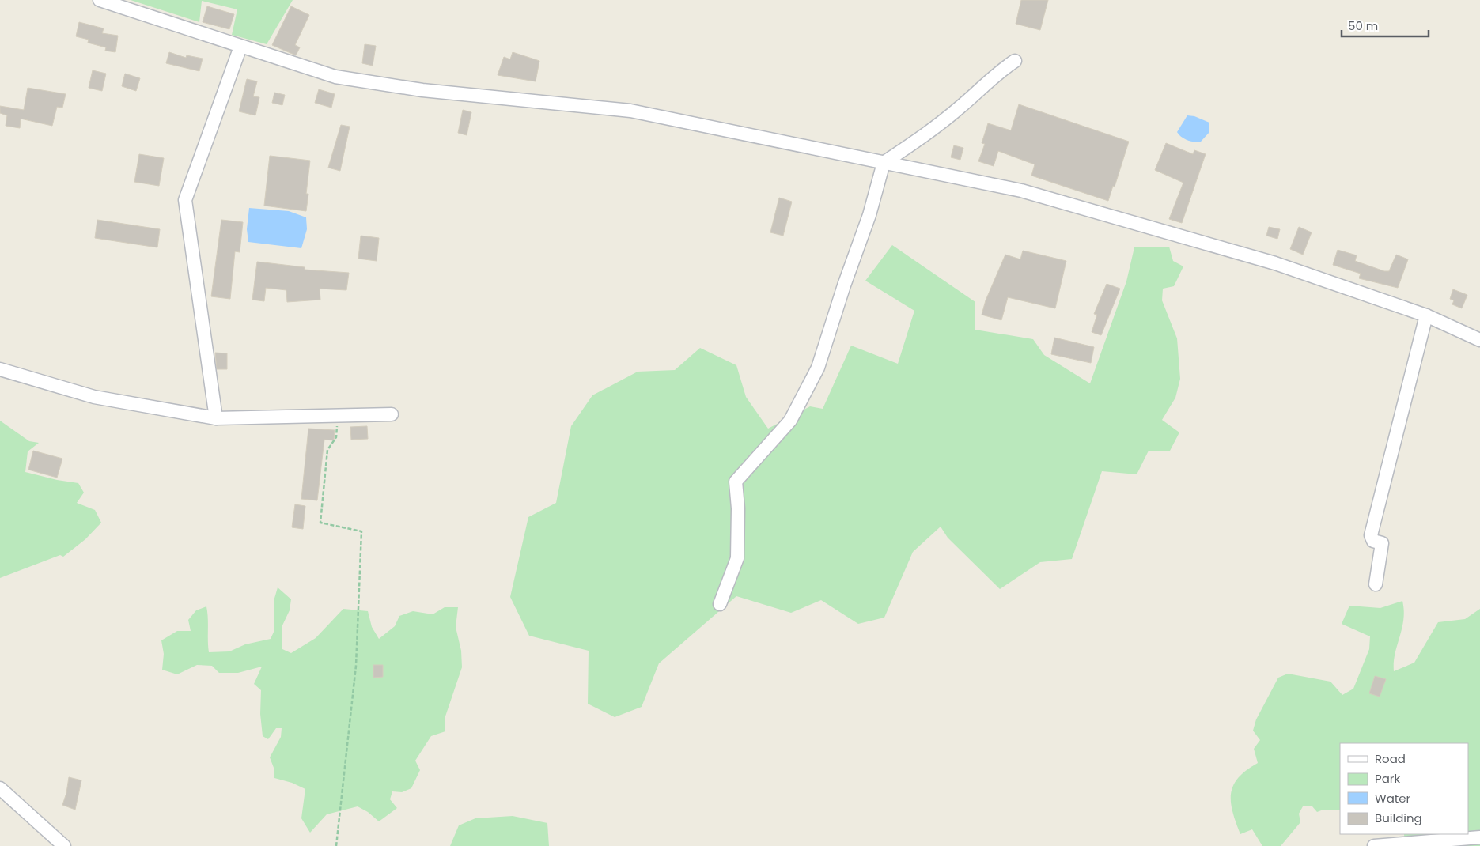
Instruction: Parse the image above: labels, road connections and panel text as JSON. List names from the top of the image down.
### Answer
{
  "legend": [
    "Road",
    "Park",
    "Water",
    "Building"
  ],
  "scale_bar": "50 m"
}
